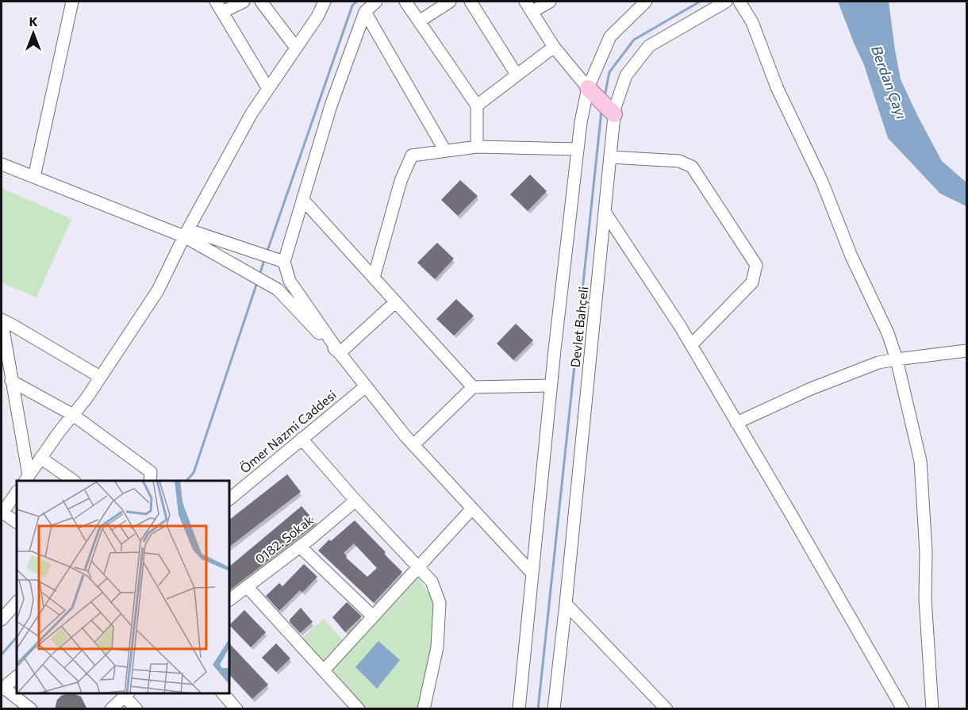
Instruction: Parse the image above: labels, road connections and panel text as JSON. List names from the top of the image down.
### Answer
{
  "streets": {
    "street": ["Devlet Bahçeli", "Ömer Nazmi Caddesi", "0182. Sokak"]
  },
  "water": ["Berdan Çayı"],
  "north": "top"
}
